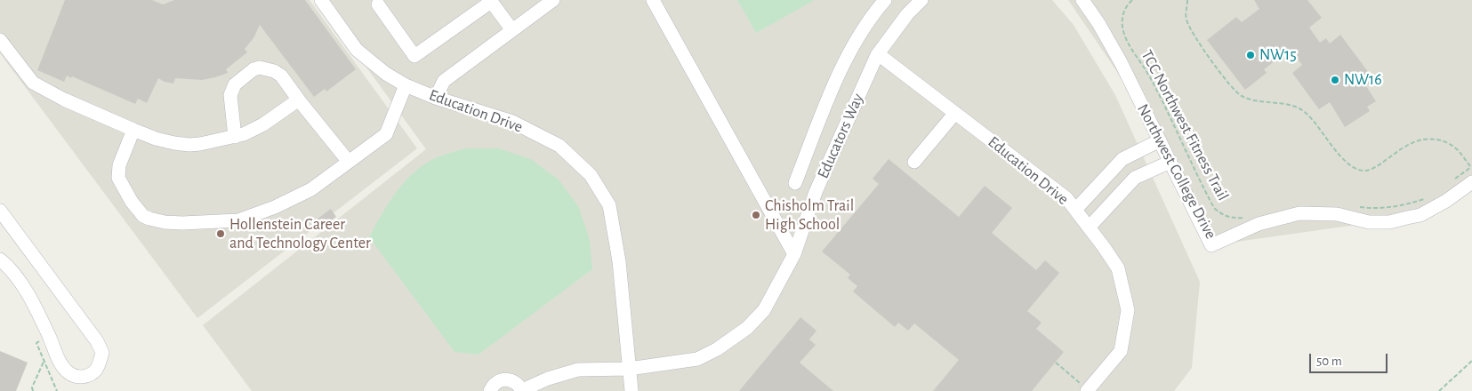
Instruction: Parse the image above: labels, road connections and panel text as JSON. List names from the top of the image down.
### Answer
{
  "streets": {
    "street": ["Education Drive", "Educators Way", "Northwest College Drive"],
    "path": ["TCC Northwest Fitness Trail"]
  },
  "crossings": [
    ["Education Drive", "Educators Way"]
  ],
  "places": [
    "NW15",
    "NW16",
    "Chisholm Trail High School",
    "Hollenstein Career and Technology Center"
  ],
  "scale_bar": "50 m"
}
